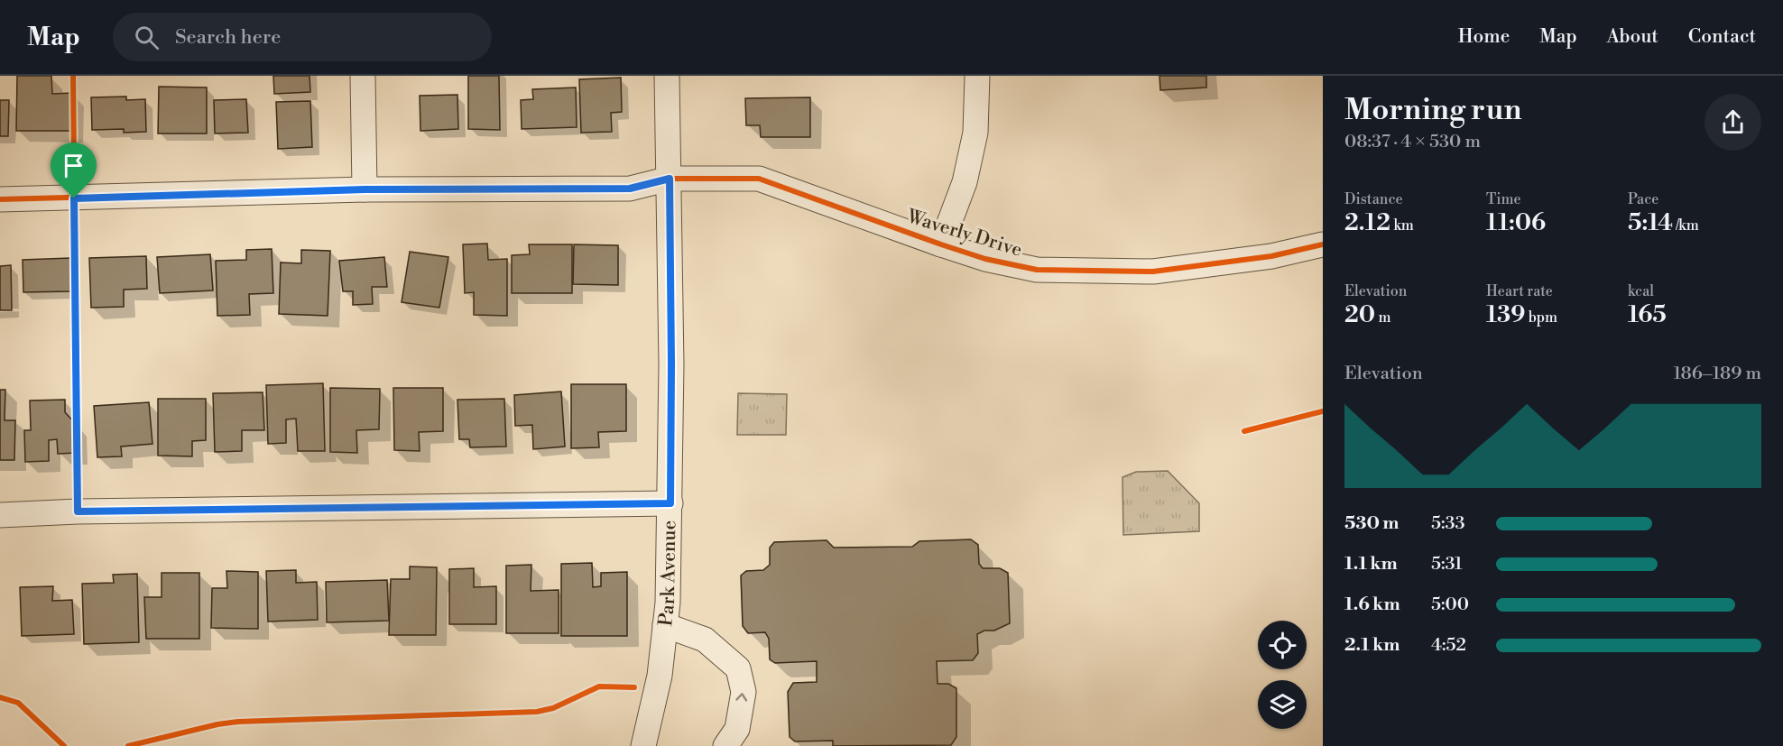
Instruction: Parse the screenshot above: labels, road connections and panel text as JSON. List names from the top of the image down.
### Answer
{
  "streets": {
    "street": ["Waverly Drive", "Park Avenue"]
  },
  "crossings": [
    ["Waverly Drive", "Park Avenue"]
  ],
  "page": {
    "header": "Map",
    "search": "Search here",
    "nav": [
      "Home",
      "Map",
      "About",
      "Contact"
    ],
    "heading": ["Morning run", "08:37 · 4 × 530 m"],
    "stats": [
      ["Distance", "2.12 km"],
      ["Time", "11:06"],
      ["Pace", "5:14 /km"],
      ["Elevation", "20 m"],
      ["Heart rate", "139 bpm"],
      ["kcal", "165"]
    ],
    "chart": ["Elevation", "186–189 m"],
    "list": [
      {
        "name": "530 m",
        "note": "5:33"
      },
      {
        "name": "1.1 km",
        "note": "5:31"
      },
      {
        "name": "1.6 km",
        "note": "5:00"
      },
      {
        "name": "2.1 km",
        "note": "4:52"
      }
    ]
  }
}
